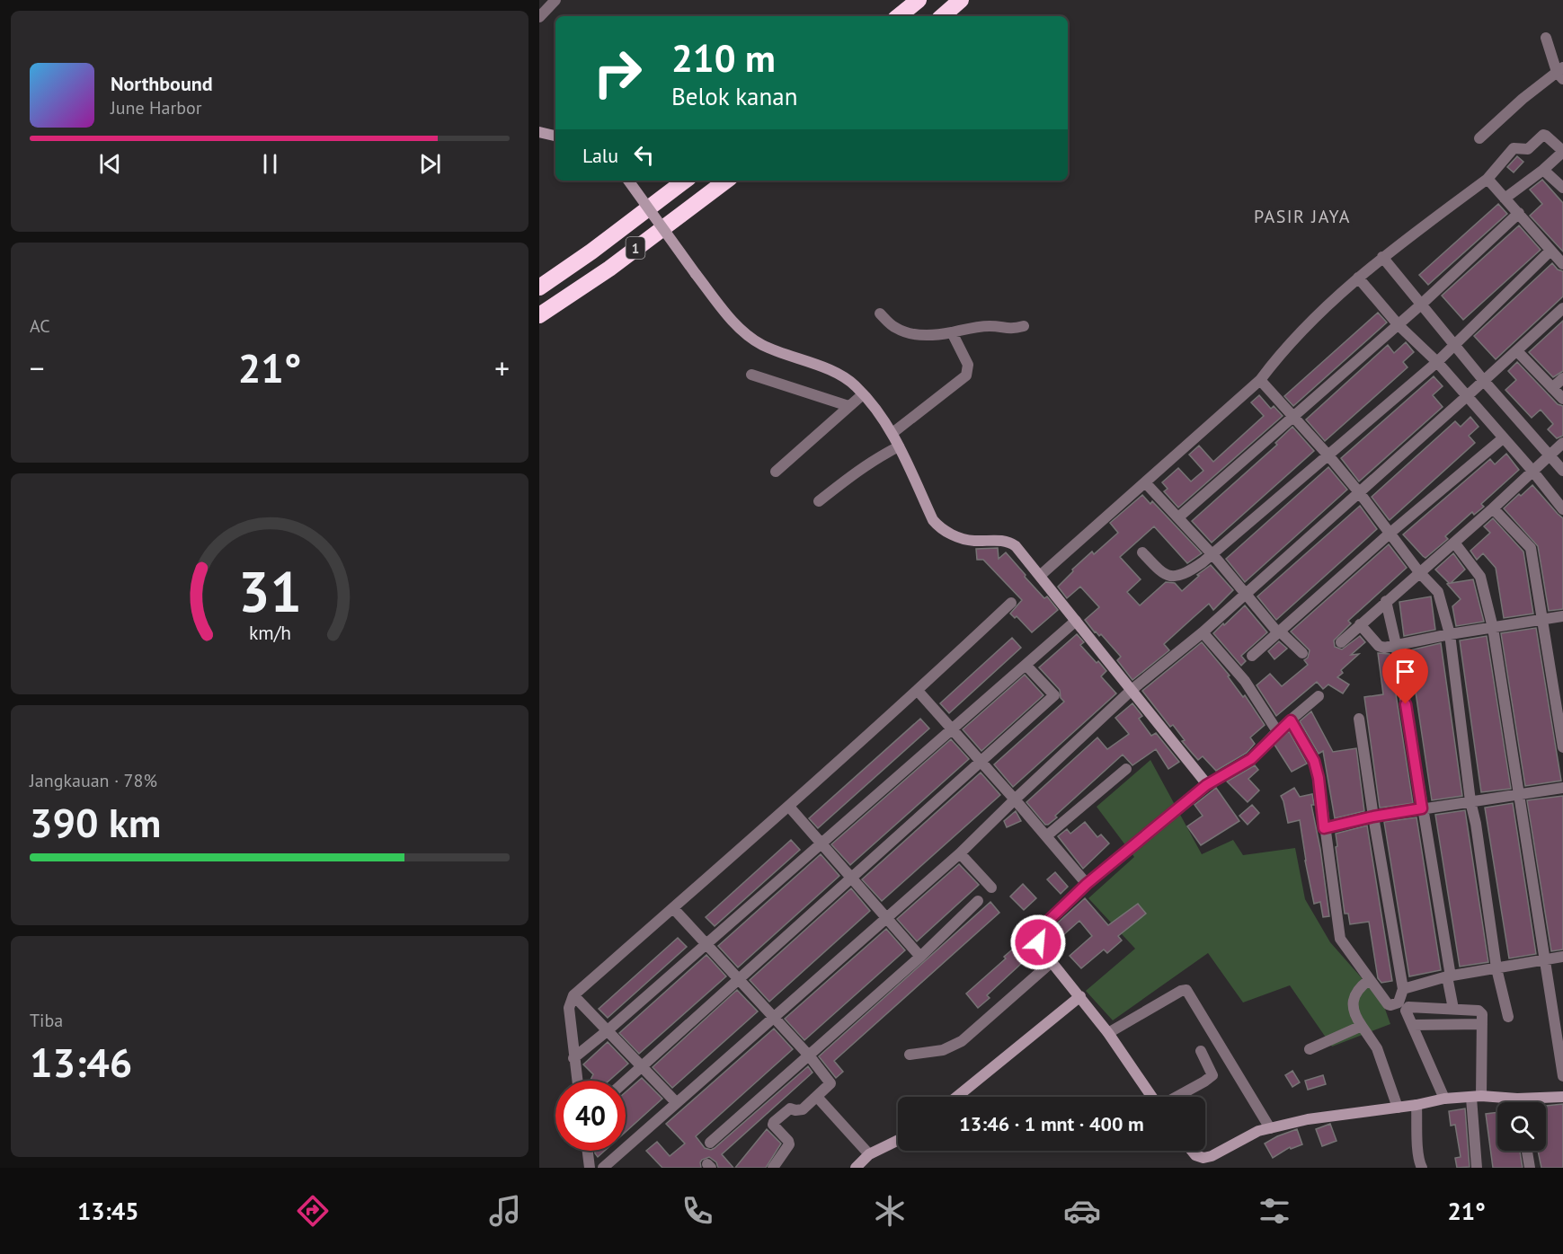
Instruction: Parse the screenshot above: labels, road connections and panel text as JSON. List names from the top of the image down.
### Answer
{
  "streets": {
    "highway": ["1"]
  },
  "districts": ["PASIR JAYA"],
  "page": {
    "turn": ["210 m", "Belok kanan"],
    "song": ["Northbound", "June Harbor"],
    "then": "Lalu",
    "tile": [
      "AC",
      ["Jangkauan · 78%", "390 km"],
      ["Tiba", "13:46"]
    ],
    "heat": ["−", "21°", "+"],
    "limit": "40",
    "trip": "13:46 · 1 mnt · 400 m",
    "tabs": ["13:45", "21°"],
    "gauge": ["31", "km/h"]
  }
}
